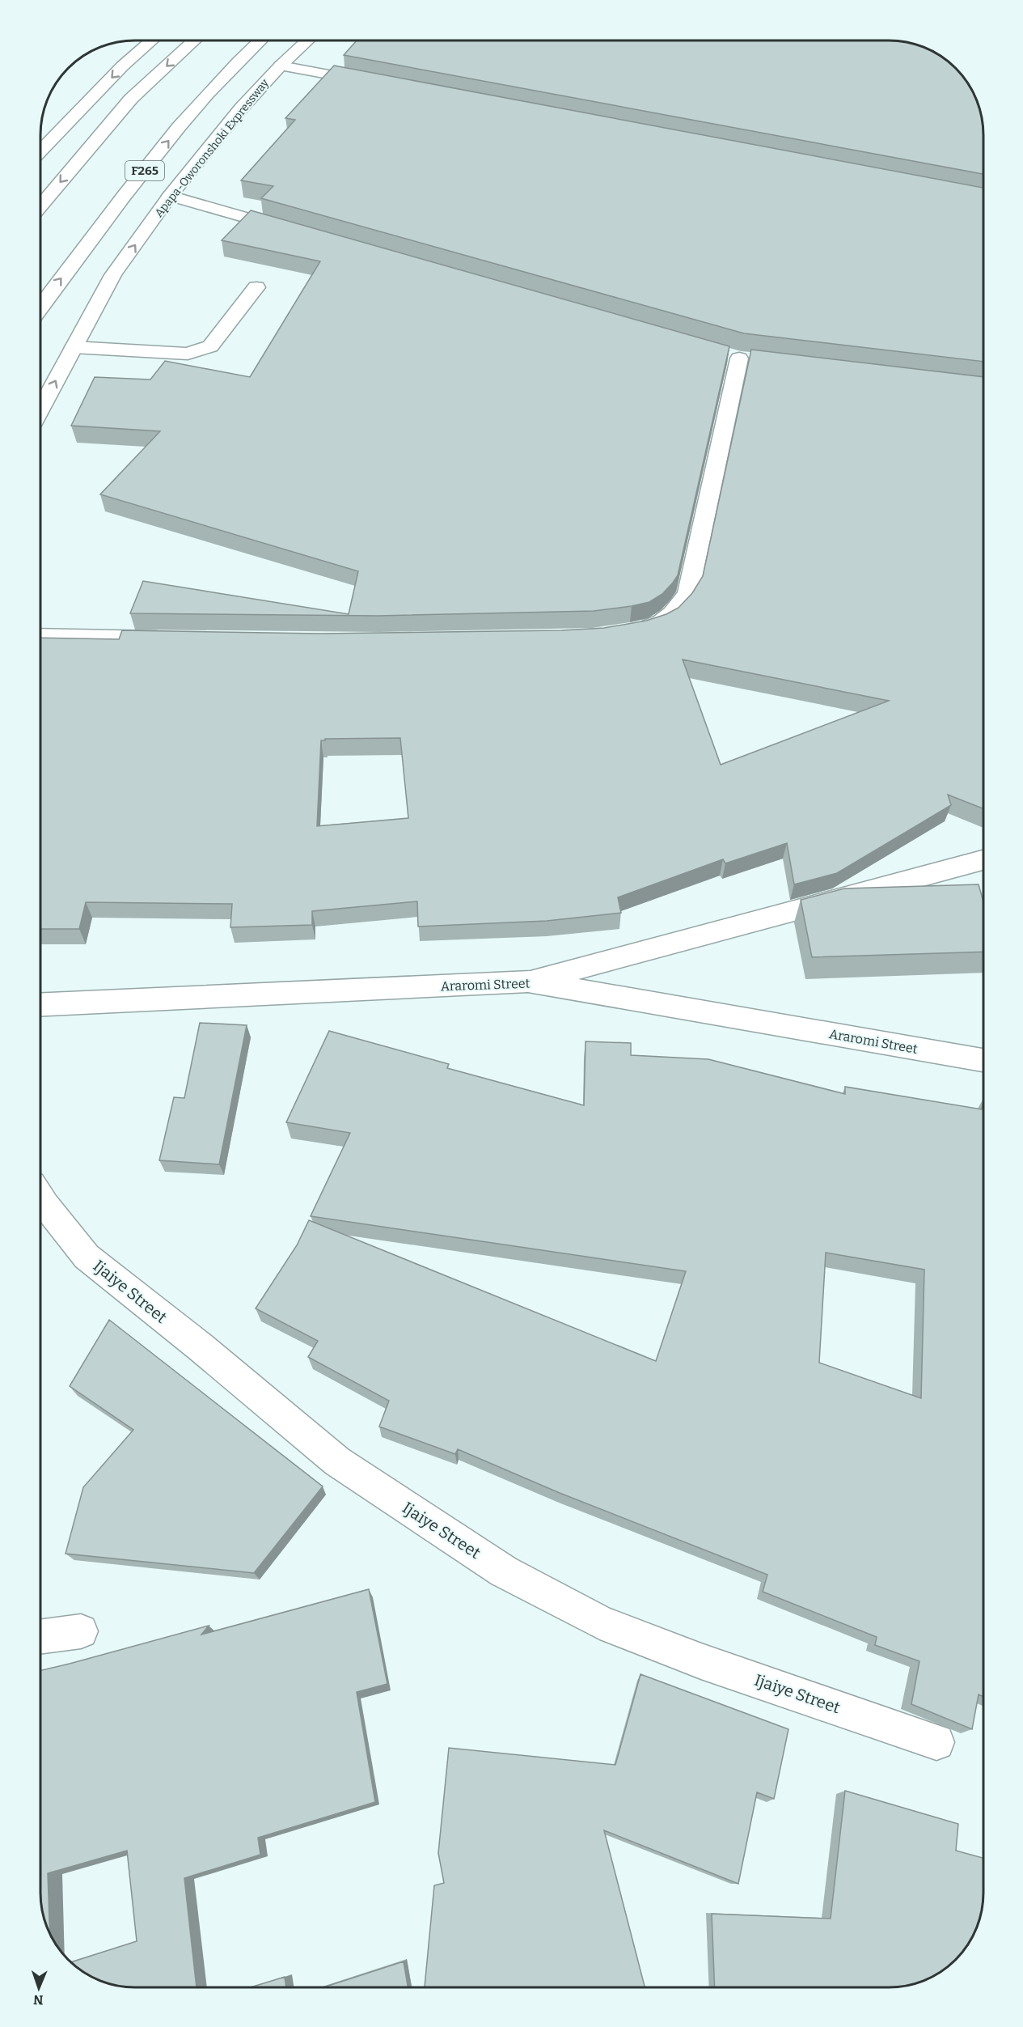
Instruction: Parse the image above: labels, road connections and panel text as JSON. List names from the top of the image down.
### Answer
{
  "streets": {
    "main road": [
      "Apapa-Oworonshoki Expressway",
      "F265",
      "Araromi Street",
      "Ijaiye Street"
    ]
  },
  "north": "bottom"
}
